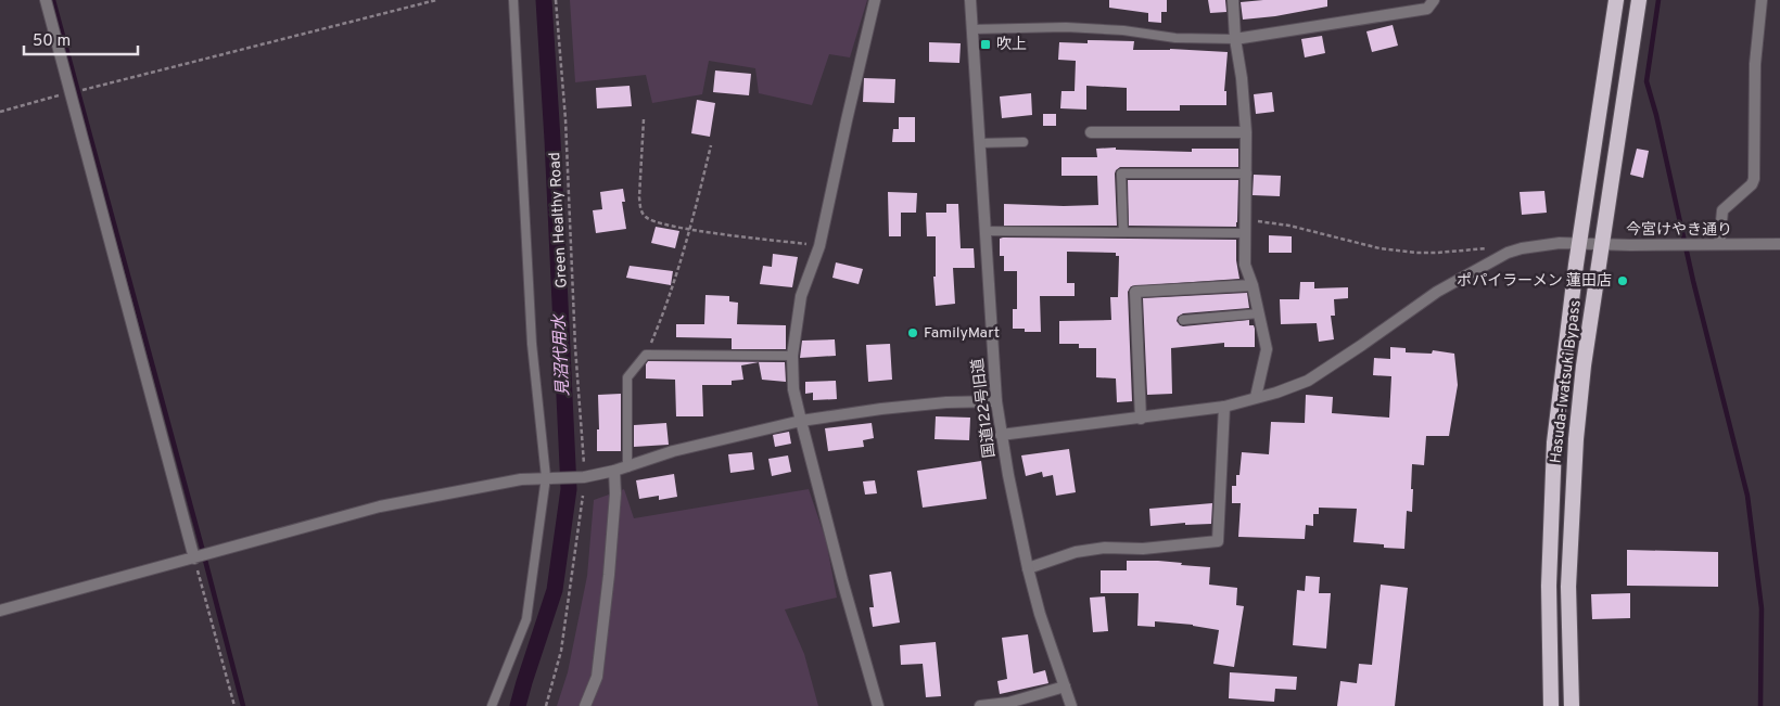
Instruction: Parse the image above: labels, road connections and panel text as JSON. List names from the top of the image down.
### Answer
{
  "streets": {
    "highway": ["Hasuda-Iwatsuki Bypass"],
    "street": ["今宮けやき通り", "国道122号旧道"],
    "path": ["Green Healthy Road"]
  },
  "crossings": [
    ["今宮けやき通り", "Hasuda-Iwatsuki Bypass"],
    ["今宮けやき通り", "国道122号旧道"]
  ],
  "water": ["見沼代用水"],
  "places": {
    "transit": ["吹上"],
    "other": ["ポパイラーメン 蓮田店", "FamilyMart"]
  },
  "scale_bar": "50 m"
}
